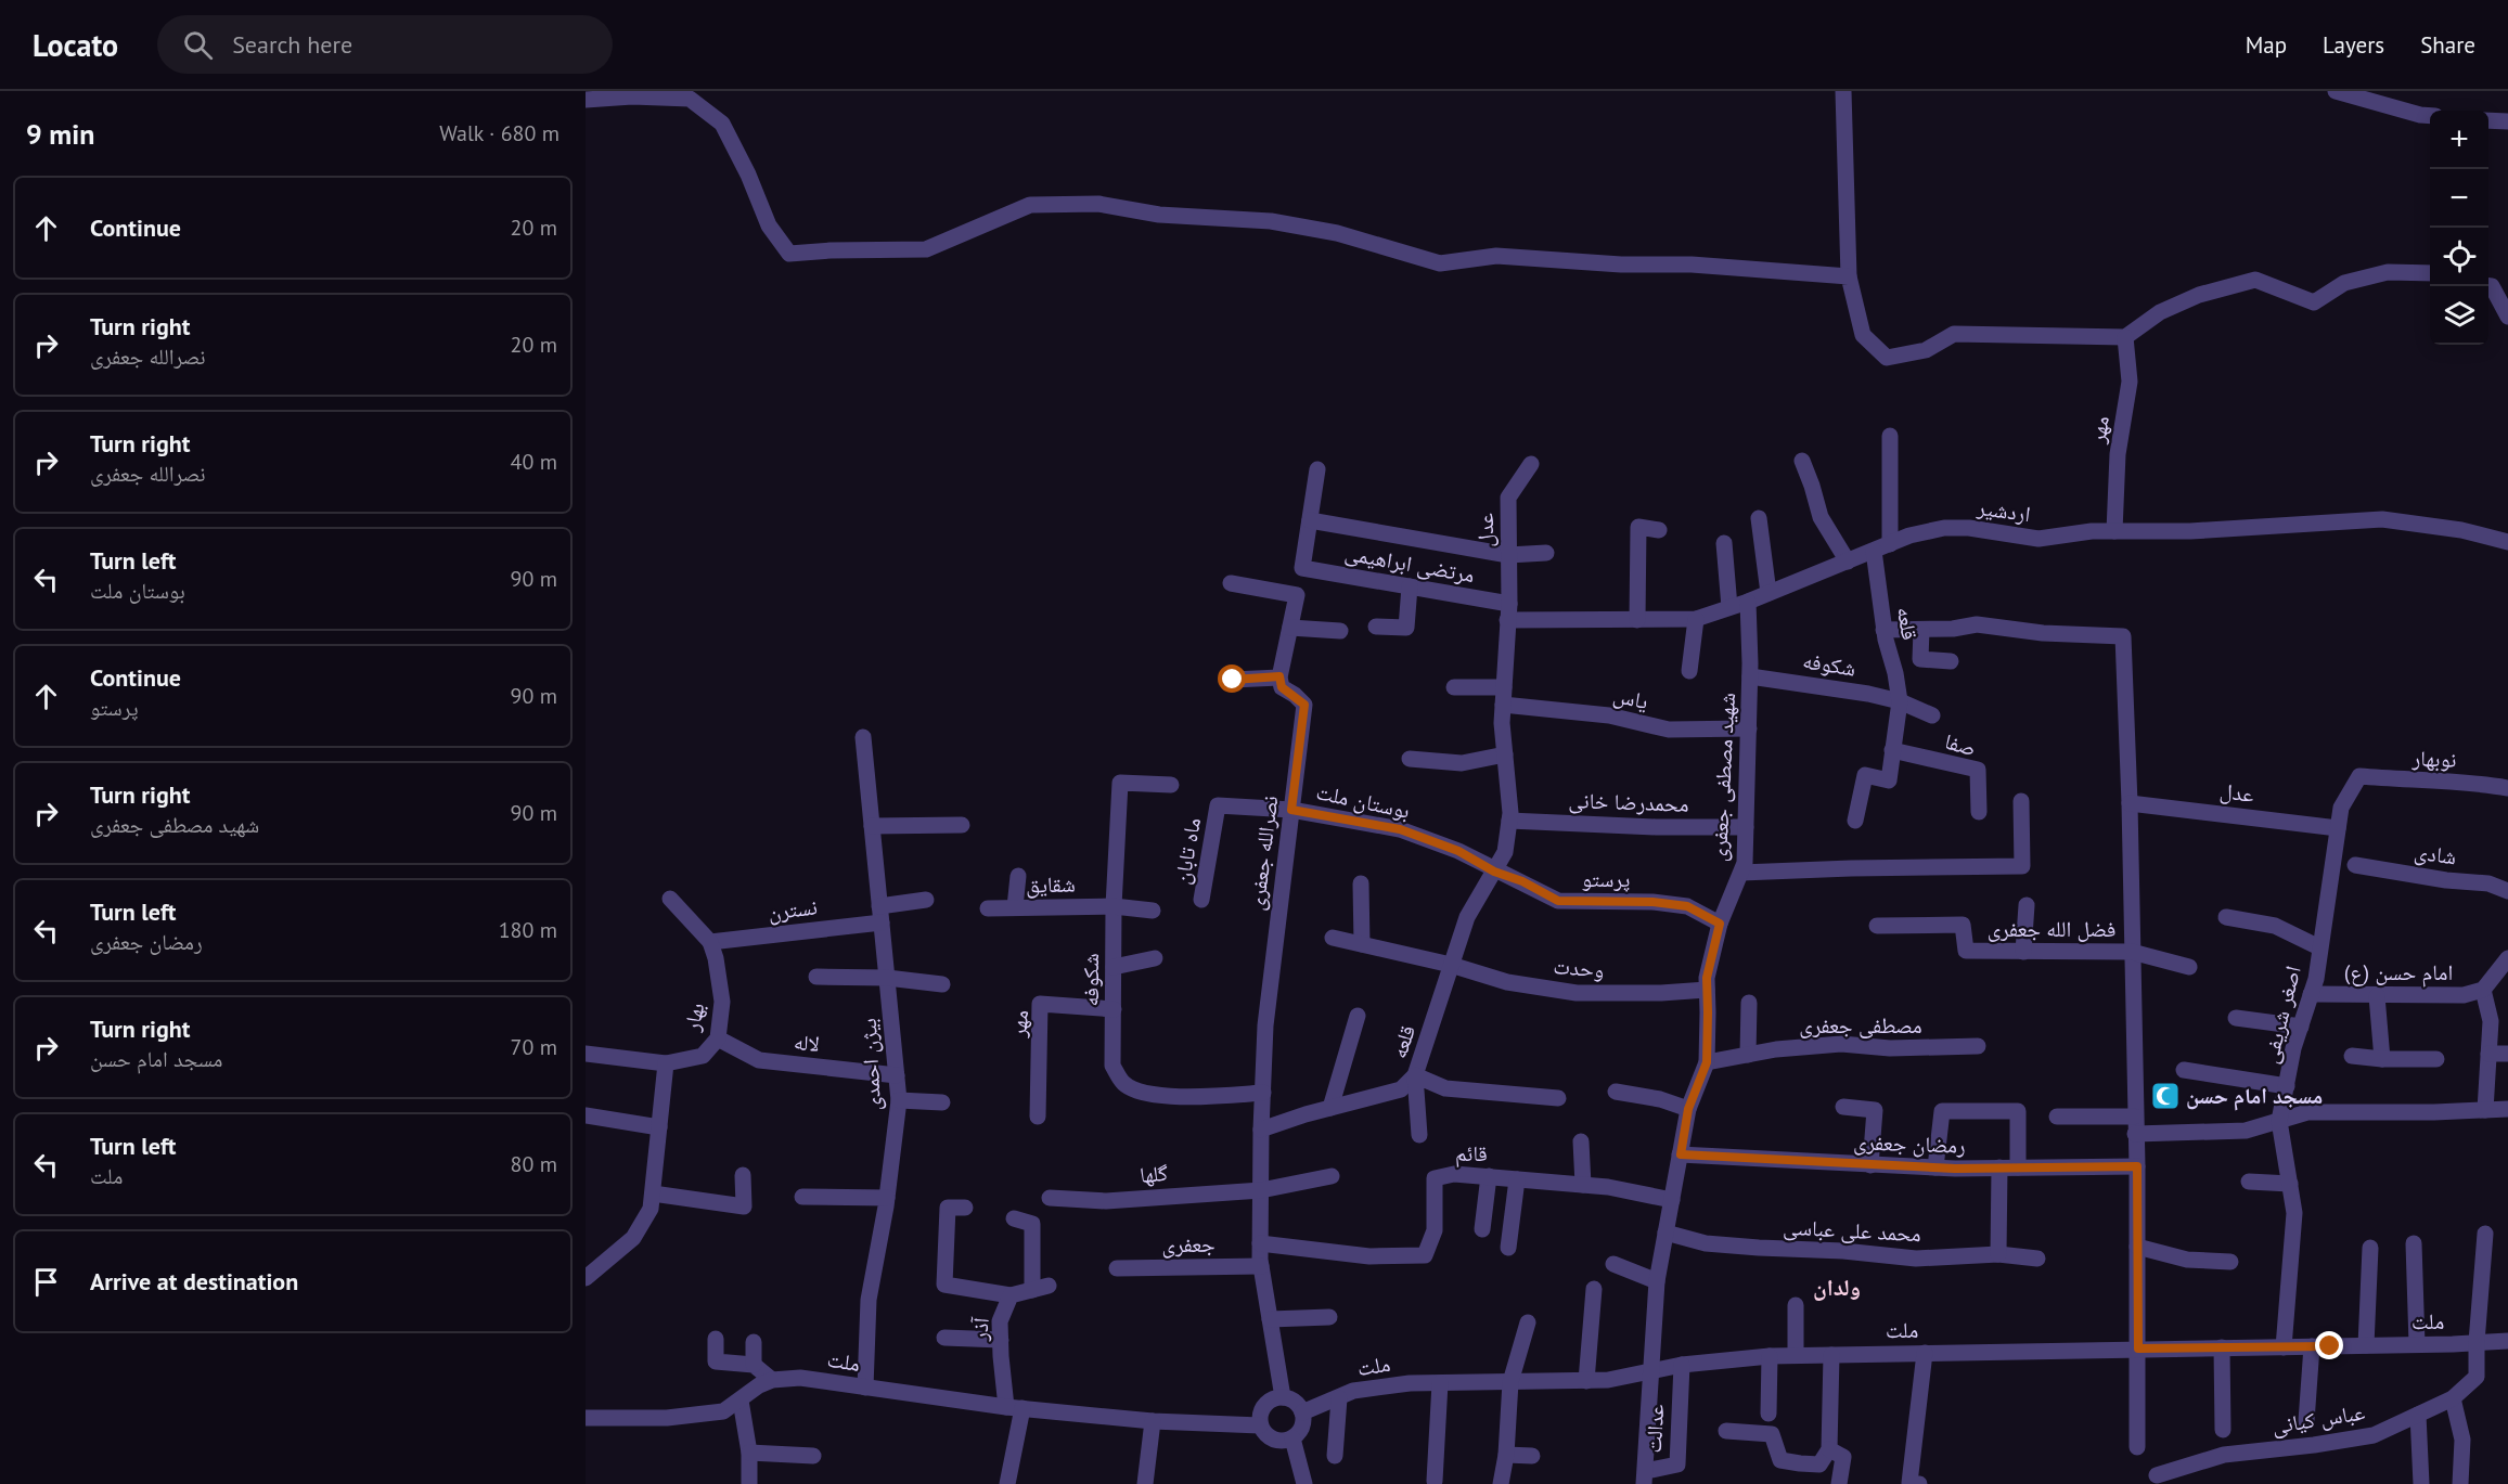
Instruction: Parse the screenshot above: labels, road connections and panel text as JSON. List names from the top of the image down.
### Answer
{
  "streets": {
    "street": [
      "مهر",
      "اردشیر",
      "عدل",
      "مرتضی ابراهیمی",
      "قلعه",
      "شکوفه",
      "یاس",
      "صفا",
      "نوبهار",
      "شهید مصطفی جعفری",
      "بوستان ملت",
      "محمدرضا خانی",
      "ماه تابان",
      "نصرالله جعفری",
      "شادی",
      "پرستو",
      "شقایق",
      "نسترن",
      "فضل الله جعفری",
      "وحدت",
      "امام حسن (ع)",
      "اصغر شریفی",
      "بهار",
      "مصطفی جعفری",
      "لاله",
      "بیژن احمدی",
      "رمضان جعفری",
      "قائم",
      "گلها",
      "محمد علی عباسی",
      "جعفری",
      "ملت",
      "آذر",
      "عباس کیانی",
      "عدالت"
    ]
  },
  "crossings": [
    ["مهر", "اردشیر"],
    ["مهر", "شکوفه"],
    ["اردشیر", "عدل"],
    ["اردشیر", "مرتضی ابراهیمی"],
    ["اردشیر", "قلعه"],
    ["اردشیر", "شهید مصطفی جعفری"],
    ["عدل", "مرتضی ابراهیمی"],
    ["عدل", "قلعه"],
    ["عدل", "اصغر شریفی"],
    ["مرتضی ابراهیمی", "قلعه"],
    ["قلعه", "شکوفه"],
    ["قلعه", "یاس"],
    ["قلعه", "بوستان ملت"],
    ["قلعه", "محمدرضا خانی"],
    ["قلعه", "نصرالله جعفری"],
    ["قلعه", "پرستو"],
    ["قلعه", "وحدت"],
    ["شکوفه", "شهید مصطفی جعفری"],
    ["شکوفه", "نصرالله جعفری"],
    ["شکوفه", "شقایق"],
    ["یاس", "شهید مصطفی جعفری"],
    ["نوبهار", "اصغر شریفی"],
    ["شهید مصطفی جعفری", "محمدرضا خانی"],
    ["شهید مصطفی جعفری", "پرستو"],
    ["شهید مصطفی جعفری", "وحدت"],
    ["شهید مصطفی جعفری", "مصطفی جعفری"],
    ["شهید مصطفی جعفری", "رمضان جعفری"],
    ["شهید مصطفی جعفری", "قائم"],
    ["شهید مصطفی جعفری", "محمد علی عباسی"],
    ["شهید مصطفی جعفری", "ملت"],
    ["شهید مصطفی جعفری", "عدالت"],
    ["بوستان ملت", "ماه تابان"],
    ["بوستان ملت", "نصرالله جعفری"],
    ["بوستان ملت", "پرستو"],
    ["ماه تابان", "نصرالله جعفری"],
    ["نسترن", "بهار"],
    ["نسترن", "بیژن احمدی"],
    ["امام حسن (ع)", "اصغر شریفی"],
    ["اصغر شریفی", "ملت"],
    ["بهار", "لاله"],
    ["لاله", "بیژن احمدی"],
    ["بیژن احمدی", "ملت"],
    ["ملت", "آذر"],
    ["ملت", "عباس کیانی"],
    ["ملت", "عدالت"]
  ],
  "districts": ["ولدان"],
  "places": {
    "mosque": ["مسجد امام حسن"]
  },
  "page": {
    "header": "Locato",
    "search": "Search here",
    "nav": ["Map", "Layers", "Share"],
    "heading": ["9 min", "Walk · 680 m"],
    "map_buttons": ["+", "−"],
    "list": [
      ["Continue", "20 m"],
      ["Turn right", "نصرالله جعفری", "20 m"],
      ["Turn right", "نصرالله جعفری", "40 m"],
      ["Turn left", "بوستان ملت", "90 m"],
      ["Continue", "پرستو", "90 m"],
      ["Turn right", "شهید مصطفی جعفری", "90 m"],
      ["Turn left", "رمضان جعفری", "180 m"],
      ["Turn right", "مسجد امام حسن", "70 m"],
      ["Turn left", "ملت", "80 m"],
      "Arrive at destination"
    ]
  }
}
